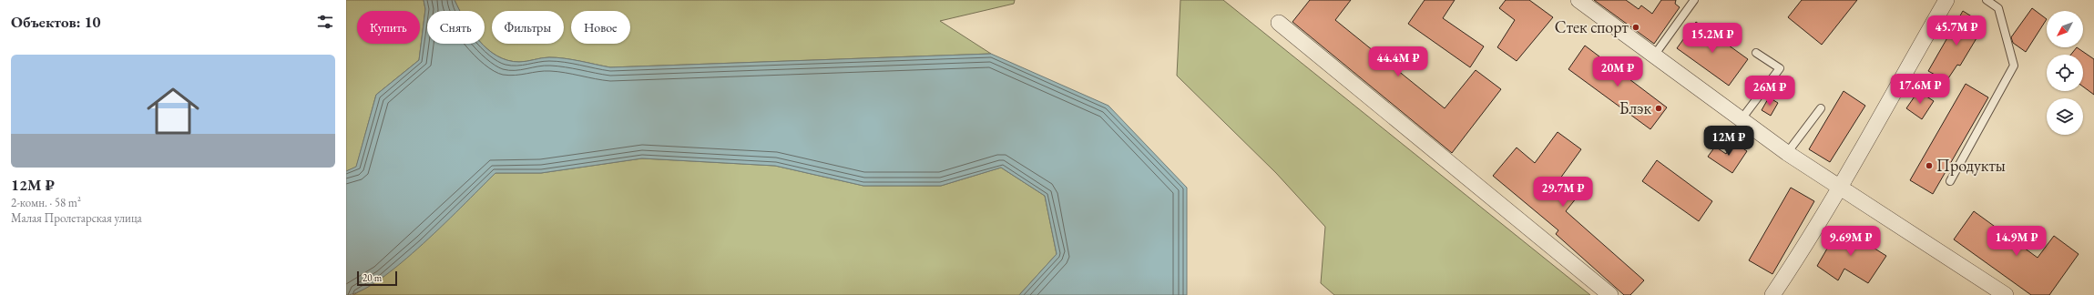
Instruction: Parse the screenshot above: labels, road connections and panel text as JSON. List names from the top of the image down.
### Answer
{
  "places": ["Стек спорт", "Блэк", "Продукты"],
  "scale_bar": "20 m",
  "north": "bottom left",
  "page": {
    "heading": "Объектов: 10",
    "chip": [
      "Купить",
      "Снять",
      "Фильтры",
      "Новое"
    ],
    "price": [
      "45.7M ₽",
      "15.2M ₽",
      "44.4M ₽",
      "20M ₽",
      "17.6M ₽",
      "26M ₽",
      "12M ₽",
      "29.7M ₽",
      "9.69M ₽",
      "14.9M ₽"
    ],
    "list": [
      {
        "name": "12M ₽",
        "note": "2-комн. · 58 m² · Малая Пролетарская улица"
      }
    ],
    "scale": "20 m"
  }
}
